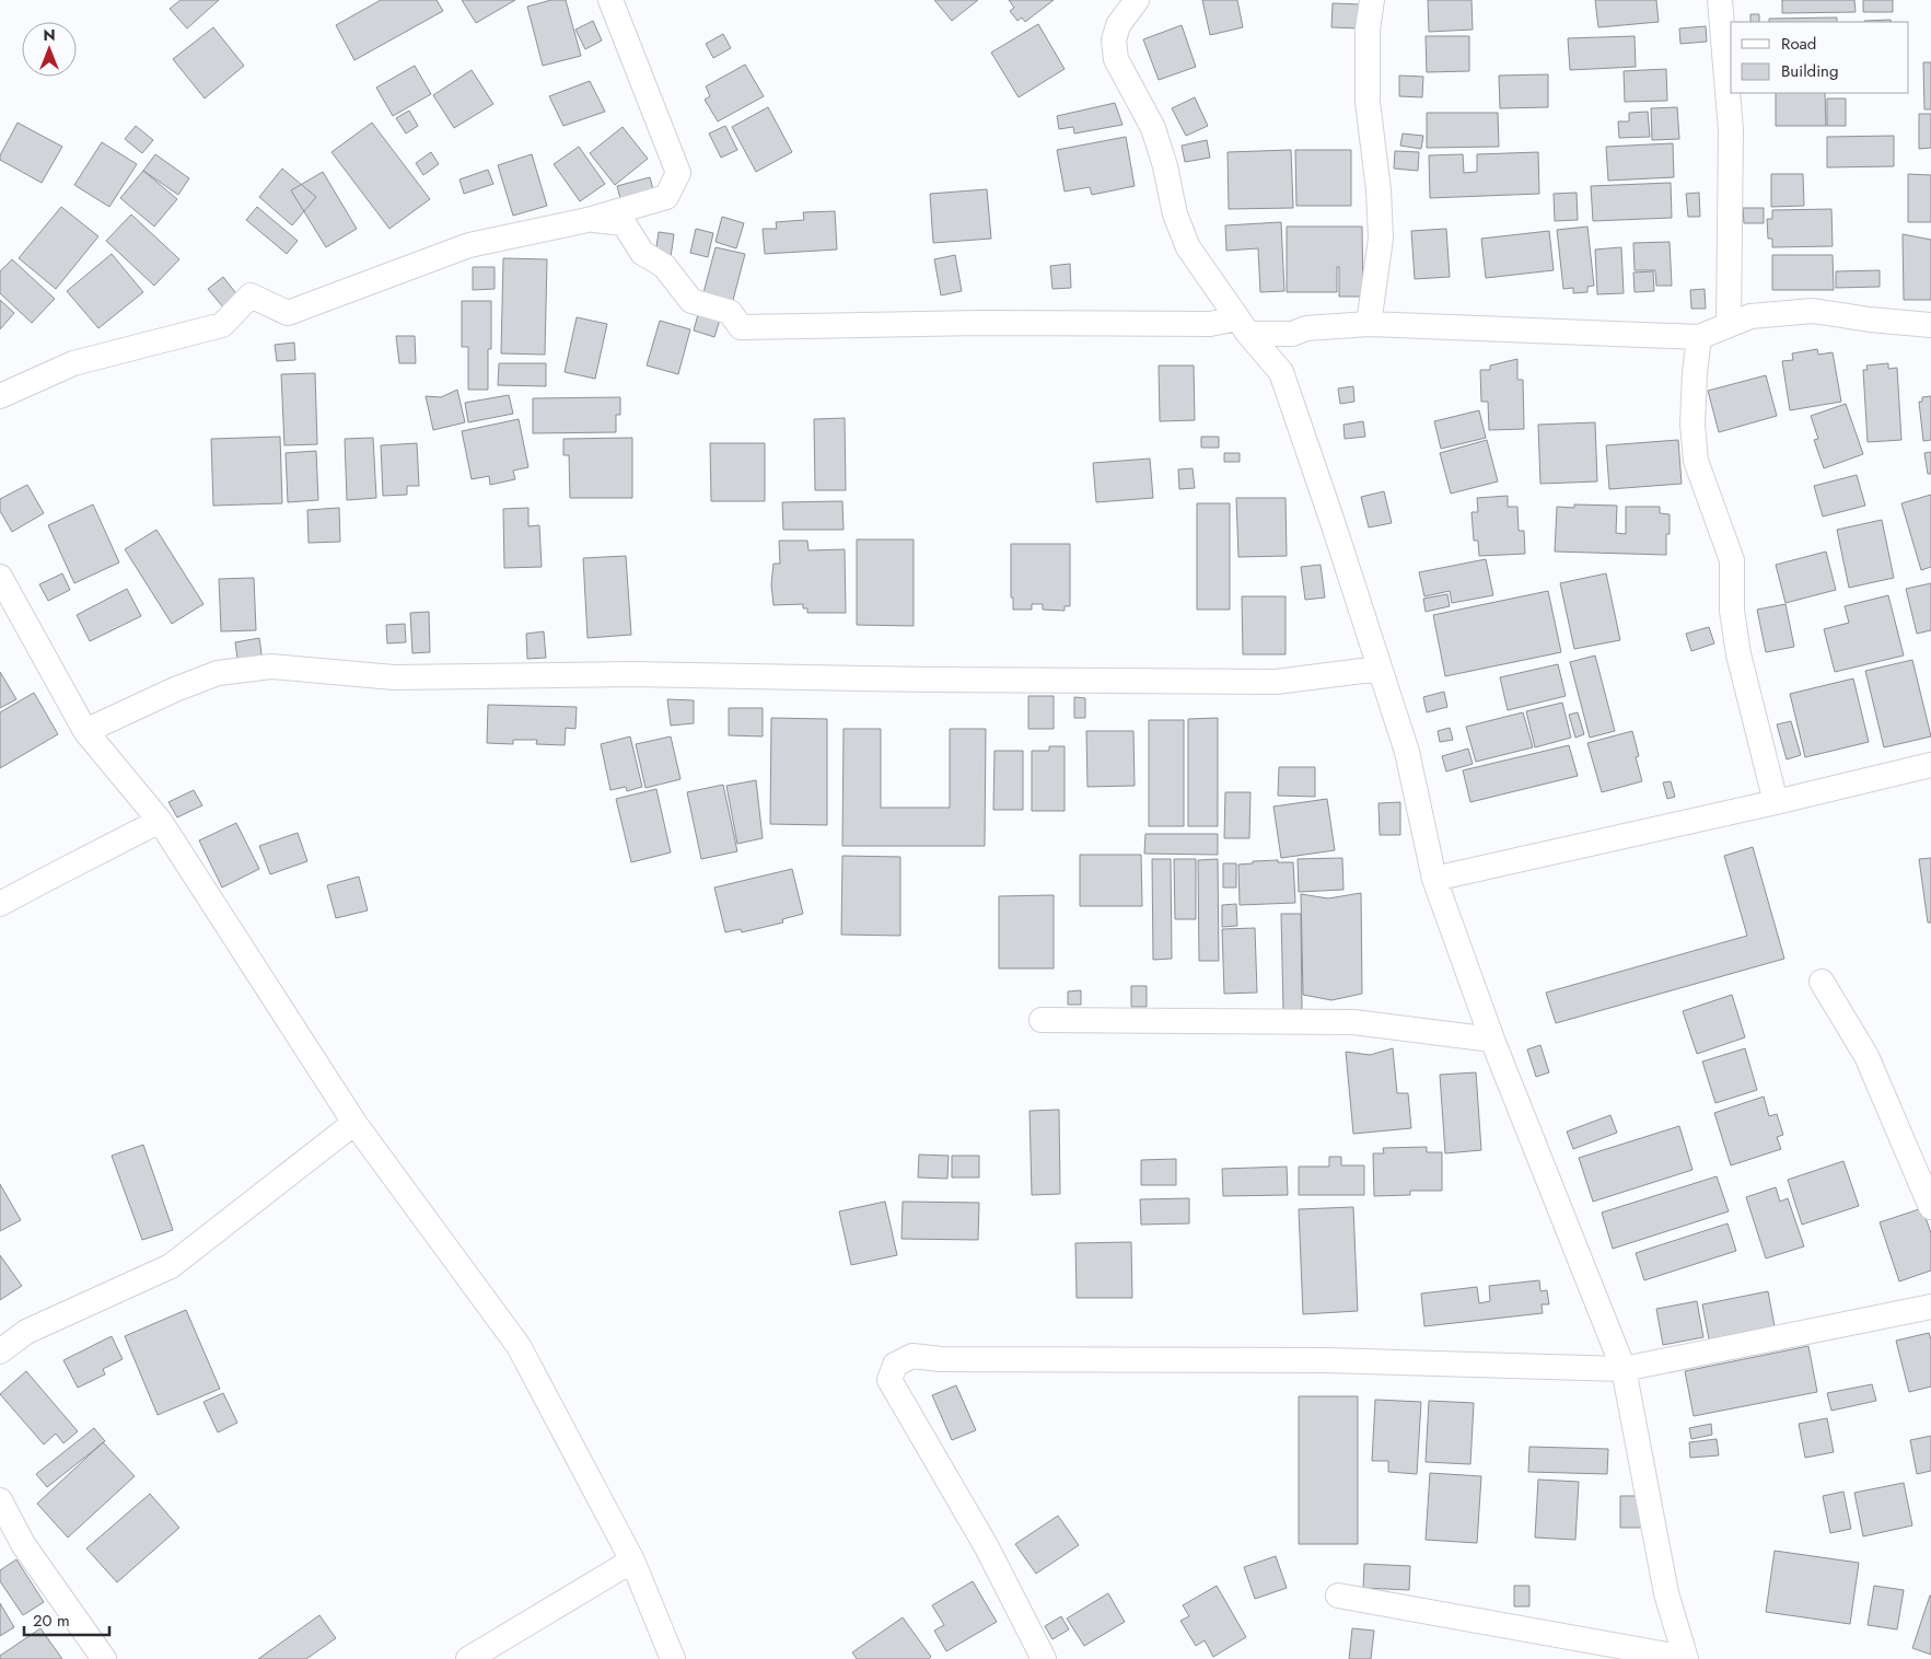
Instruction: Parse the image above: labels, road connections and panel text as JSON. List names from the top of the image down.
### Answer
{
  "legend": ["Road", "Building"],
  "scale_bar": "20 m",
  "north": "top"
}
